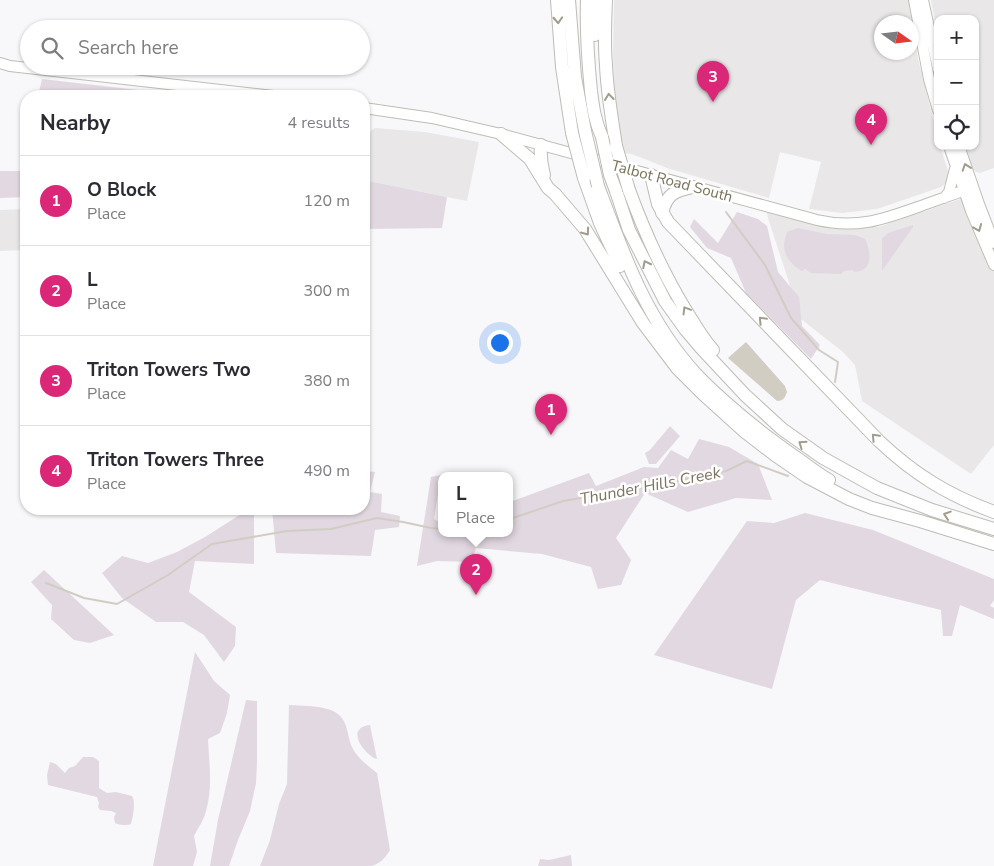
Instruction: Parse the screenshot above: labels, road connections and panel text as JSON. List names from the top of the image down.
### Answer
{
  "streets": {
    "main road": ["Talbot Road South"]
  },
  "water": ["Thunder Hills Creek"],
  "north": "right",
  "page": {
    "map_buttons": ["+", "−"],
    "search": "Search here",
    "pins": [
      "3",
      "4",
      "1",
      "2"
    ],
    "heading": ["Nearby", "4 results"],
    "list": [
      {
        "mark": "1",
        "name": "O Block",
        "note": "Place",
        "value": "120 m"
      },
      {
        "mark": "2",
        "name": "L",
        "note": "Place",
        "value": "300 m"
      },
      {
        "mark": "3",
        "name": "Triton Towers Two",
        "note": "Place",
        "value": "380 m"
      },
      {
        "mark": "4",
        "name": "Triton Towers Three",
        "note": "Place",
        "value": "490 m"
      }
    ],
    "popup": ["L", "Place"]
  }
}
